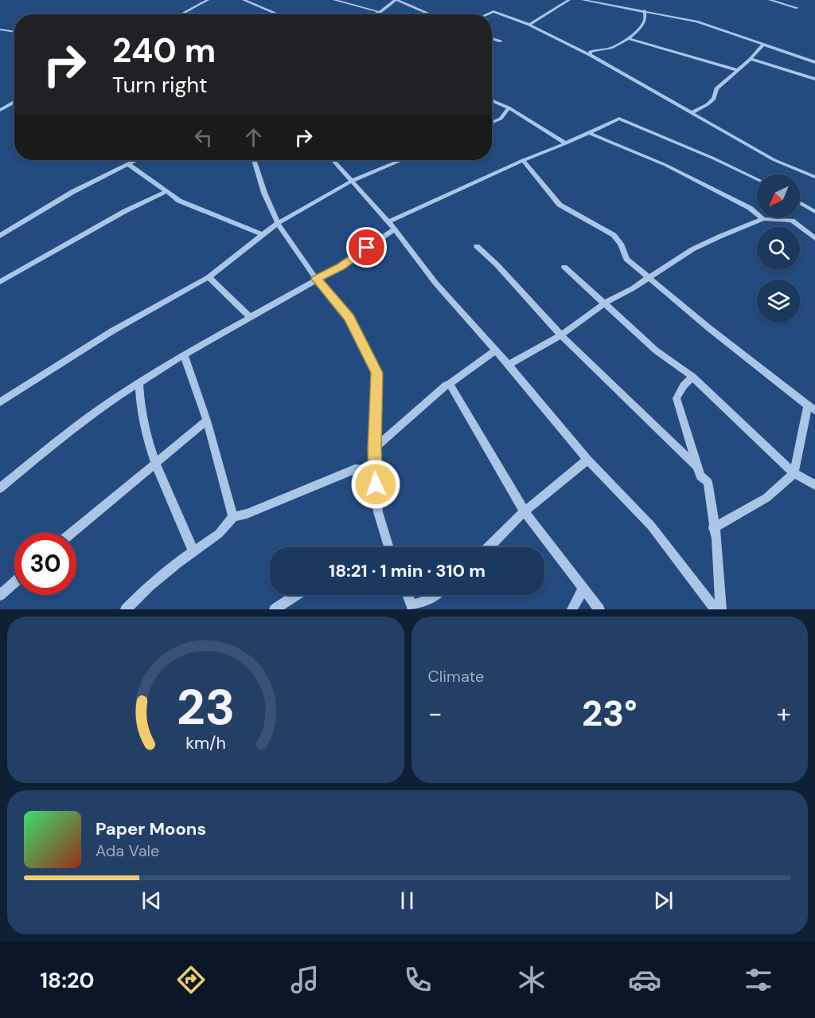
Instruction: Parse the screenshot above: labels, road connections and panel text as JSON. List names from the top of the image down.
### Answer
{
  "north": "bottom left",
  "page": {
    "turn": ["240 m", "Turn right"],
    "limit": "30",
    "trip": "18:21 · 1 min · 310 m",
    "tile": "Climate",
    "heat": ["−", "23°", "+"],
    "song": ["Paper Moons", "Ada Vale"],
    "tabs": "18:20",
    "gauge": ["23", "km/h"]
  }
}
